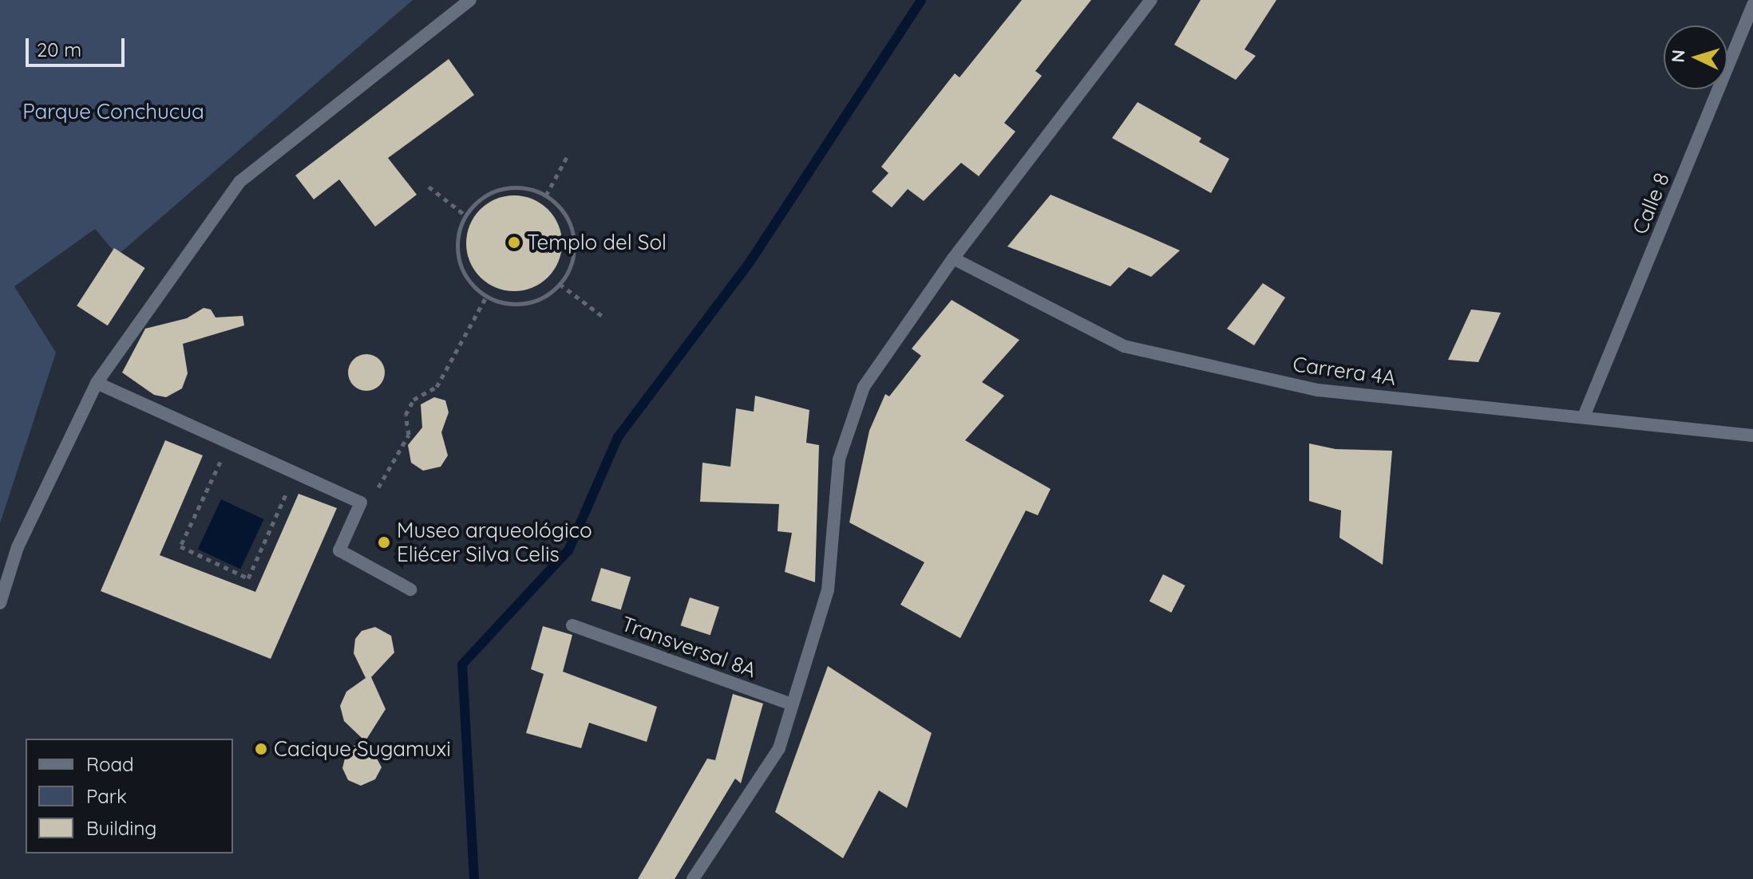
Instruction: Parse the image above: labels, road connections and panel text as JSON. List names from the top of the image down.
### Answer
{
  "streets": {
    "street": ["Calle 8", "Carrera 4A", "Transversal 8A"]
  },
  "crossings": [
    ["Calle 8", "Carrera 4A"]
  ],
  "parks": ["Parque Conchucua"],
  "places": ["Templo del Sol", "Museo arqueológico Eliécer Silva Celis", "Cacique Sugamuxi"],
  "legend": ["Road", "Park", "Building"],
  "scale_bar": "20 m",
  "north": "left"
}
